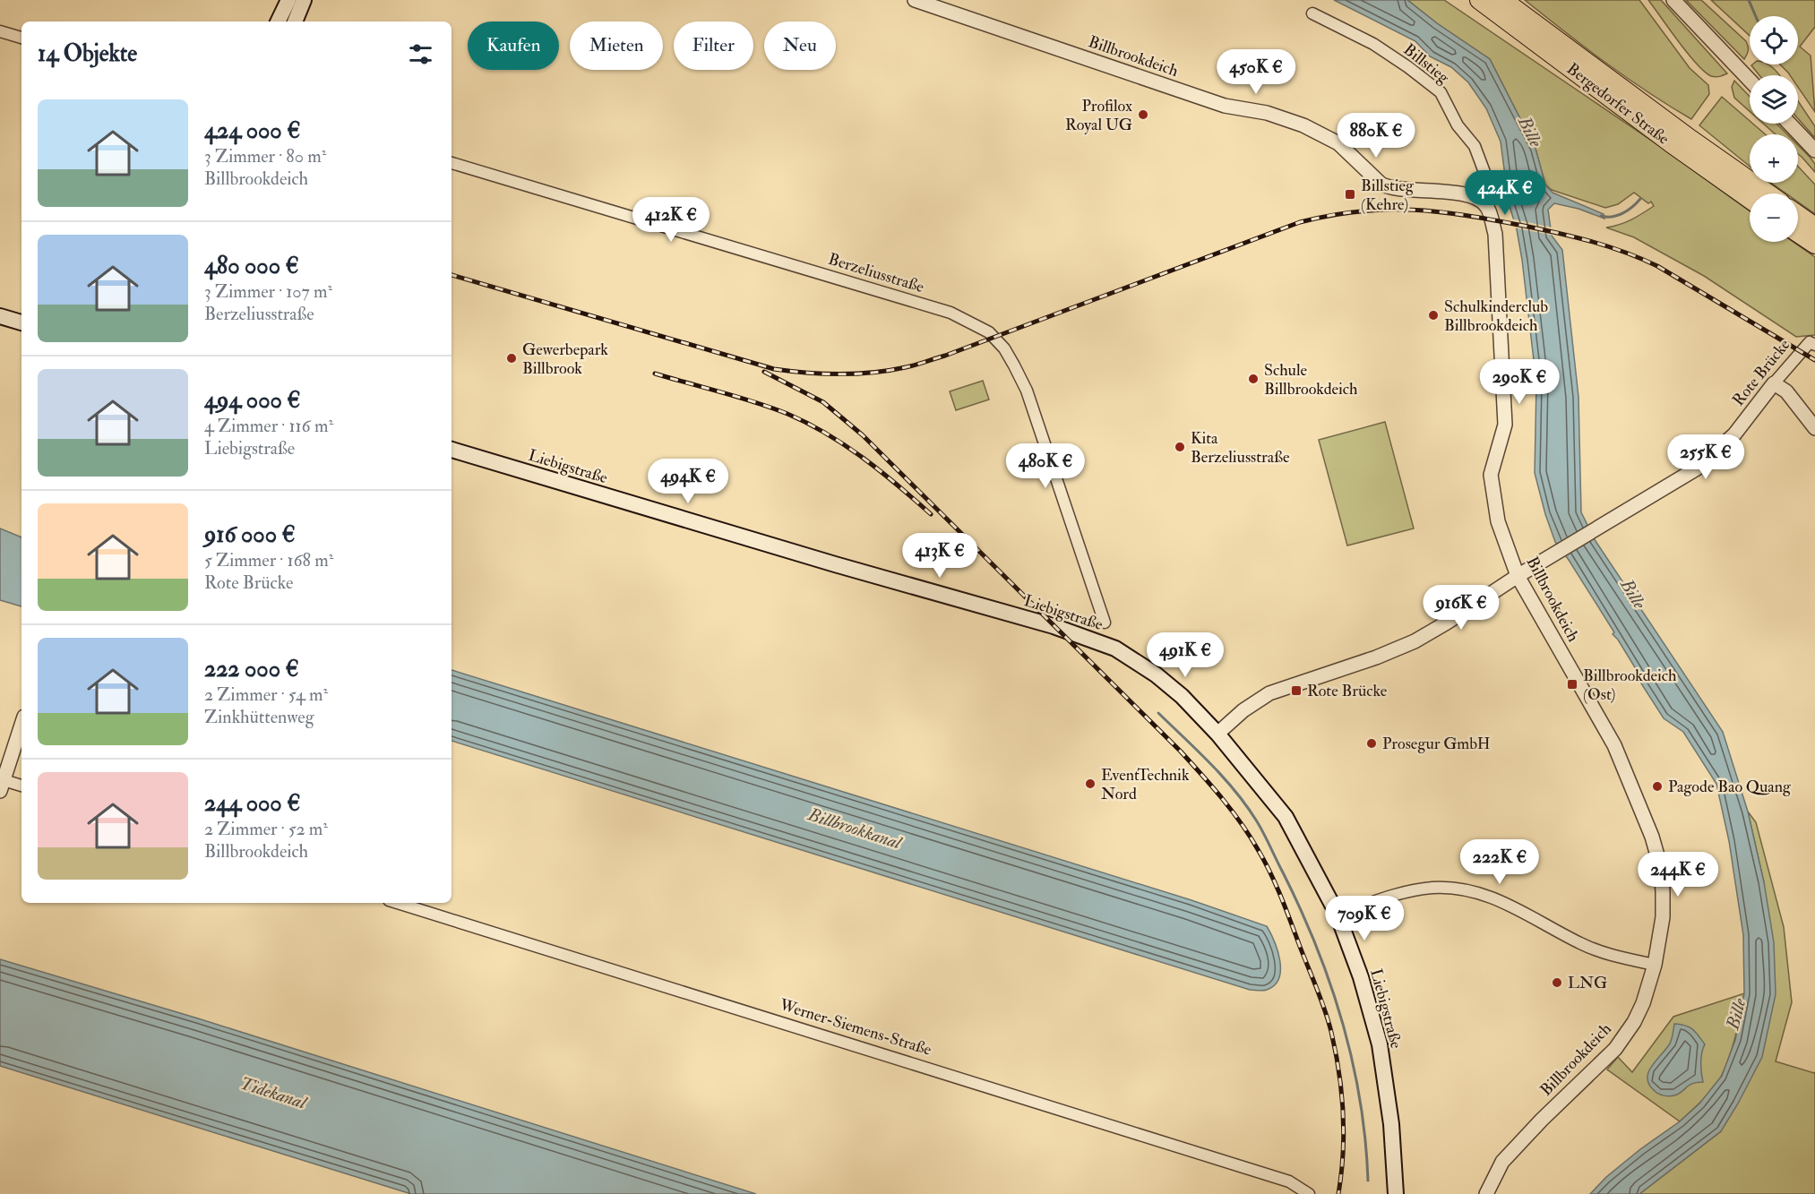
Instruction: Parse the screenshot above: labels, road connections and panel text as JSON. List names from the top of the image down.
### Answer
{
  "streets": {
    "highway": ["Bergedorfer Straße"],
    "main road": ["Liebigstraße"],
    "street": [
      "Billbrookdeich",
      "Billstieg",
      "Berzeliusstraße",
      "Rote Brücke",
      "Werner-Siemens-Straße"
    ]
  },
  "crossings": [
    ["Billbrookdeich", "Billstieg"],
    ["Billbrookdeich", "Rote Brücke"],
    ["Rote Brücke", "Liebigstraße"]
  ],
  "water": ["Bille", "Billbrookkanal", "Tidekanal"],
  "places": {
    "other": [
      "Profilox Royal UG",
      "Schulkinderclub Billbrookdeich",
      "Gewerbepark Billbrook",
      "Schule Billbrookdeich",
      "Kita Berzeliusstraße",
      "Prosegur GmbH",
      "EventTechnik Nord",
      "Pagode Bao Quang",
      "LNG"
    ],
    "transit": ["Billstieg (Kehre)", "Billbrookdeich (Ost)", "Rote Brücke"]
  },
  "page": {
    "map_buttons": ["+", "−"],
    "chip": [
      "Kaufen",
      "Mieten",
      "Filter",
      "Neu"
    ],
    "heading": "14 Objekte",
    "price": [
      "450K €",
      "880K €",
      "424K €",
      "412K €",
      "290K €",
      "255K €",
      "480K €",
      "494K €",
      "413K €",
      "916K €",
      "491K €",
      "222K €",
      "244K €",
      "709K €"
    ],
    "list": [
      {
        "name": "424 000 €",
        "note": "3 Zimmer · 80 m² · Billbrookdeich"
      },
      {
        "name": "480 000 €",
        "note": "3 Zimmer · 107 m² · Berzeliusstraße"
      },
      {
        "name": "494 000 €",
        "note": "4 Zimmer · 116 m² · Liebigstraße"
      },
      {
        "name": "916 000 €",
        "note": "5 Zimmer · 168 m² · Rote Brücke"
      },
      {
        "name": "222 000 €",
        "note": "2 Zimmer · 54 m² · Zinkhüttenweg"
      },
      {
        "name": "244 000 €",
        "note": "2 Zimmer · 52 m² · Billbrookdeich"
      }
    ]
  }
}
